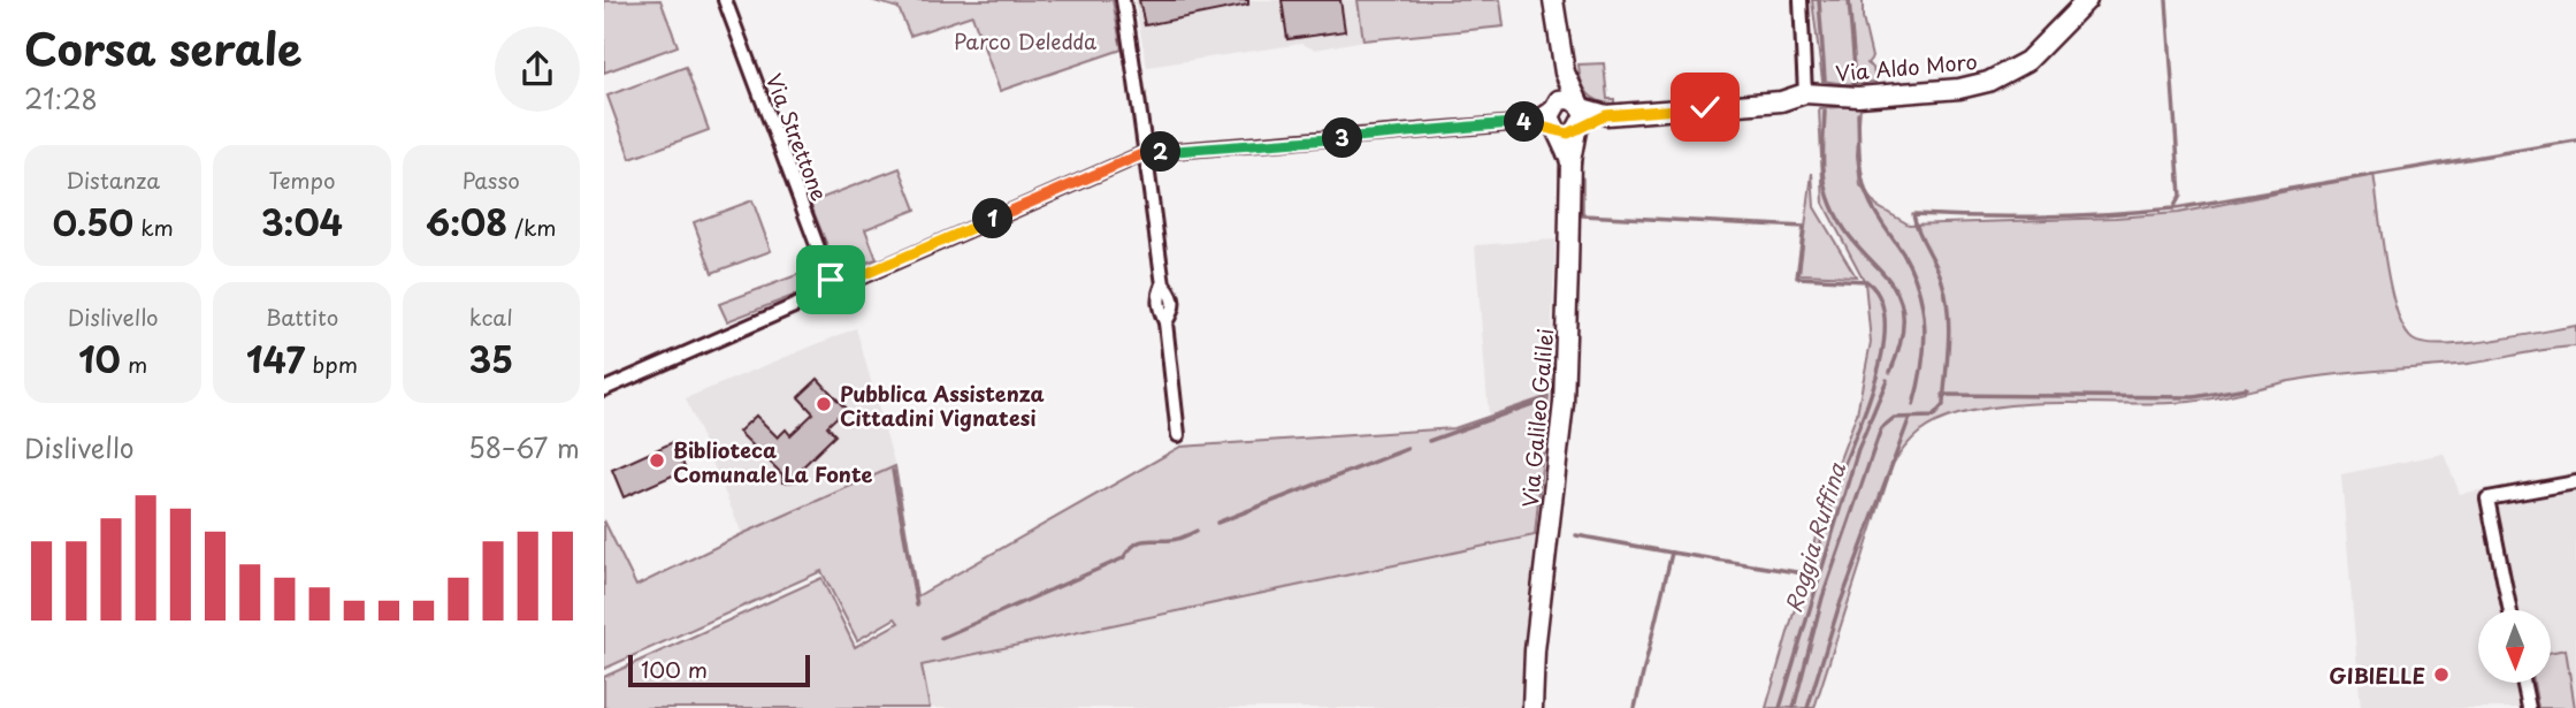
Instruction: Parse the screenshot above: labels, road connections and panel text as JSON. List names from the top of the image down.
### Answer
{
  "streets": {
    "street": ["Via Aldo Moro", "Via Strettone", "Via Galileo Galilei"]
  },
  "crossings": [
    ["Via Aldo Moro", "Via Galileo Galilei"]
  ],
  "water": ["Roggia Ruffina"],
  "parks": ["Parco Deledda"],
  "places": ["Pubblica Assistenza Cittadini Vignatesi", "Biblioteca Comunale La Fonte", "GIBIELLE"],
  "scale_bar": "100 m",
  "north": "bottom",
  "page": {
    "heading": ["Corsa serale", "21:28"],
    "pins": [
      "4",
      "3",
      "2",
      "1"
    ],
    "stats": [
      ["Distanza", "0.50 km"],
      ["Tempo", "3:04"],
      ["Passo", "6:08 /km"],
      ["Dislivello", "10 m"],
      ["Battito", "147 bpm"],
      ["kcal", "35"]
    ],
    "chart": ["Dislivello", "58–67 m"],
    "scale": "100 m"
  }
}
